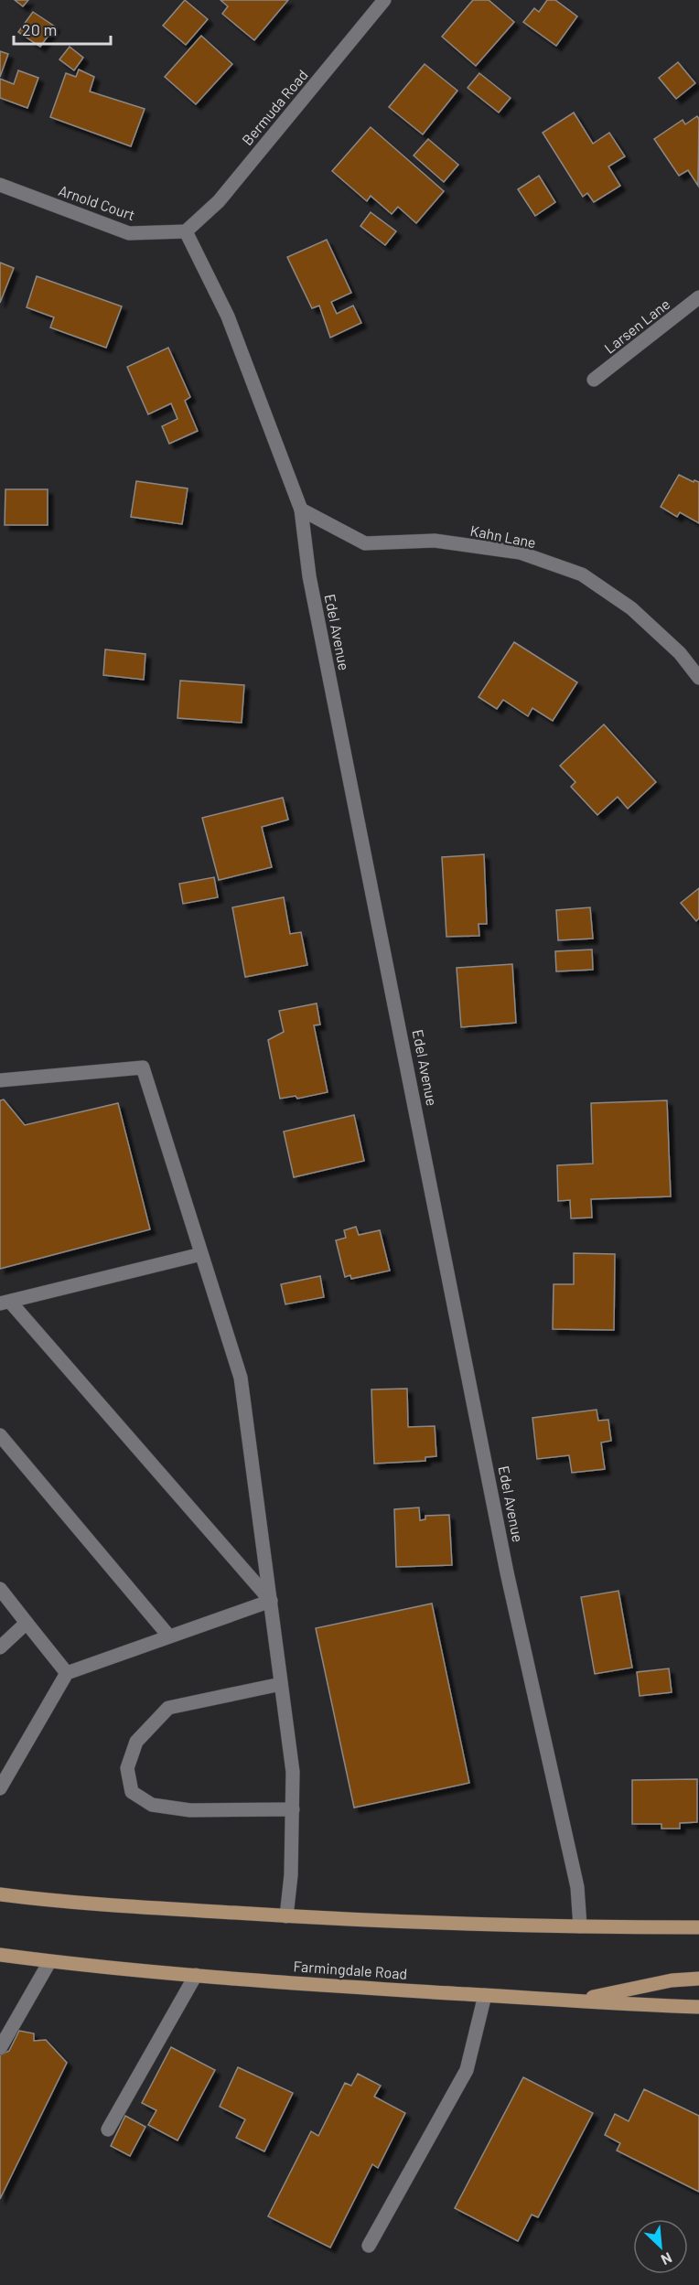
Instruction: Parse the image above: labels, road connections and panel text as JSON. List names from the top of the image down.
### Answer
{
  "streets": {
    "main road": ["Farmingdale Road"],
    "street": [
      "Bermuda Road",
      "Arnold Court",
      "Larsen Lane",
      "Kahn Lane",
      "Edel Avenue"
    ]
  },
  "crossings": [
    ["Bermuda Road", "Arnold Court"],
    ["Bermuda Road", "Edel Avenue"],
    ["Arnold Court", "Edel Avenue"],
    ["Kahn Lane", "Edel Avenue"]
  ],
  "scale_bar": "20 m",
  "north": "bottom right"
}
